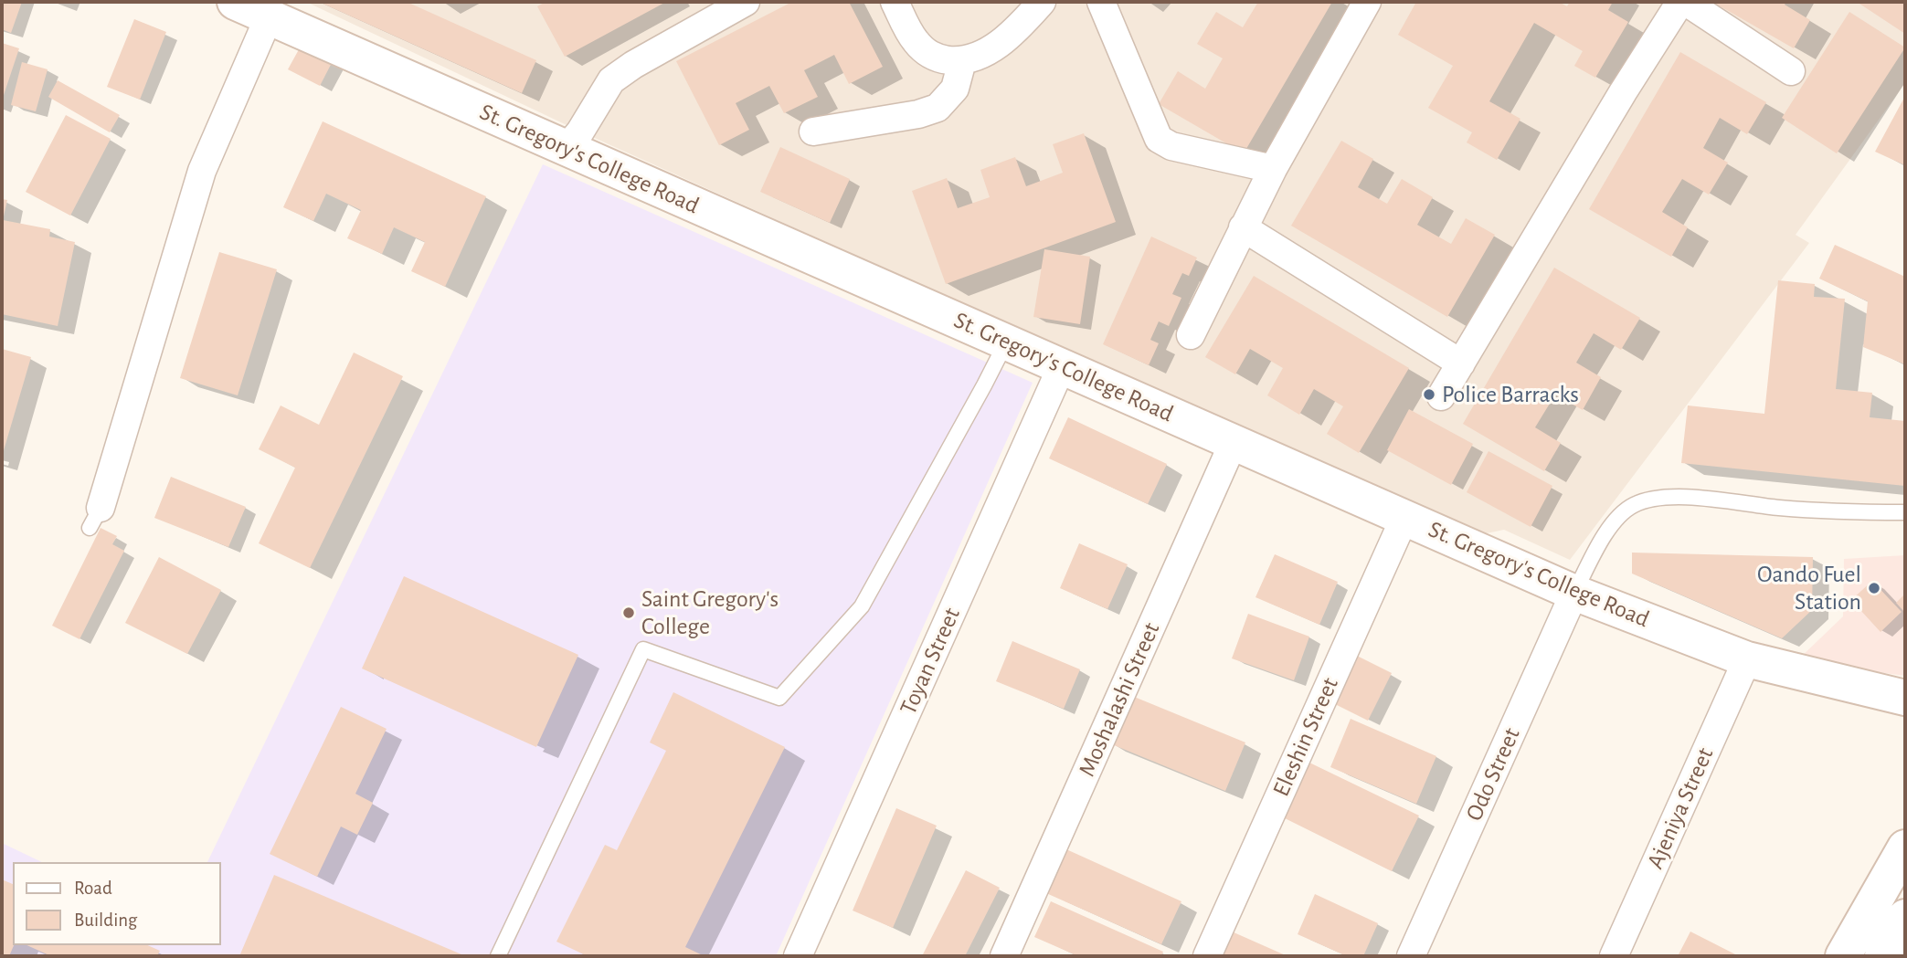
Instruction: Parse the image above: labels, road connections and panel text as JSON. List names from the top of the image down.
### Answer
{
  "streets": {
    "street": [
      "St. Gregory's College Road",
      "Toyan Street",
      "Moshalashi Street",
      "Eleshin Street",
      "Odo Street",
      "Ajeniya Street"
    ]
  },
  "crossings": [
    ["St. Gregory's College Road", "Toyan Street"],
    ["St. Gregory's College Road", "Moshalashi Street"],
    ["St. Gregory's College Road", "Eleshin Street"],
    ["St. Gregory's College Road", "Odo Street"],
    ["St. Gregory's College Road", "Ajeniya Street"]
  ],
  "places": ["Police Barracks", "Oando Fuel Station", "Saint Gregory's College"],
  "legend": ["Road", "Building"]
}
